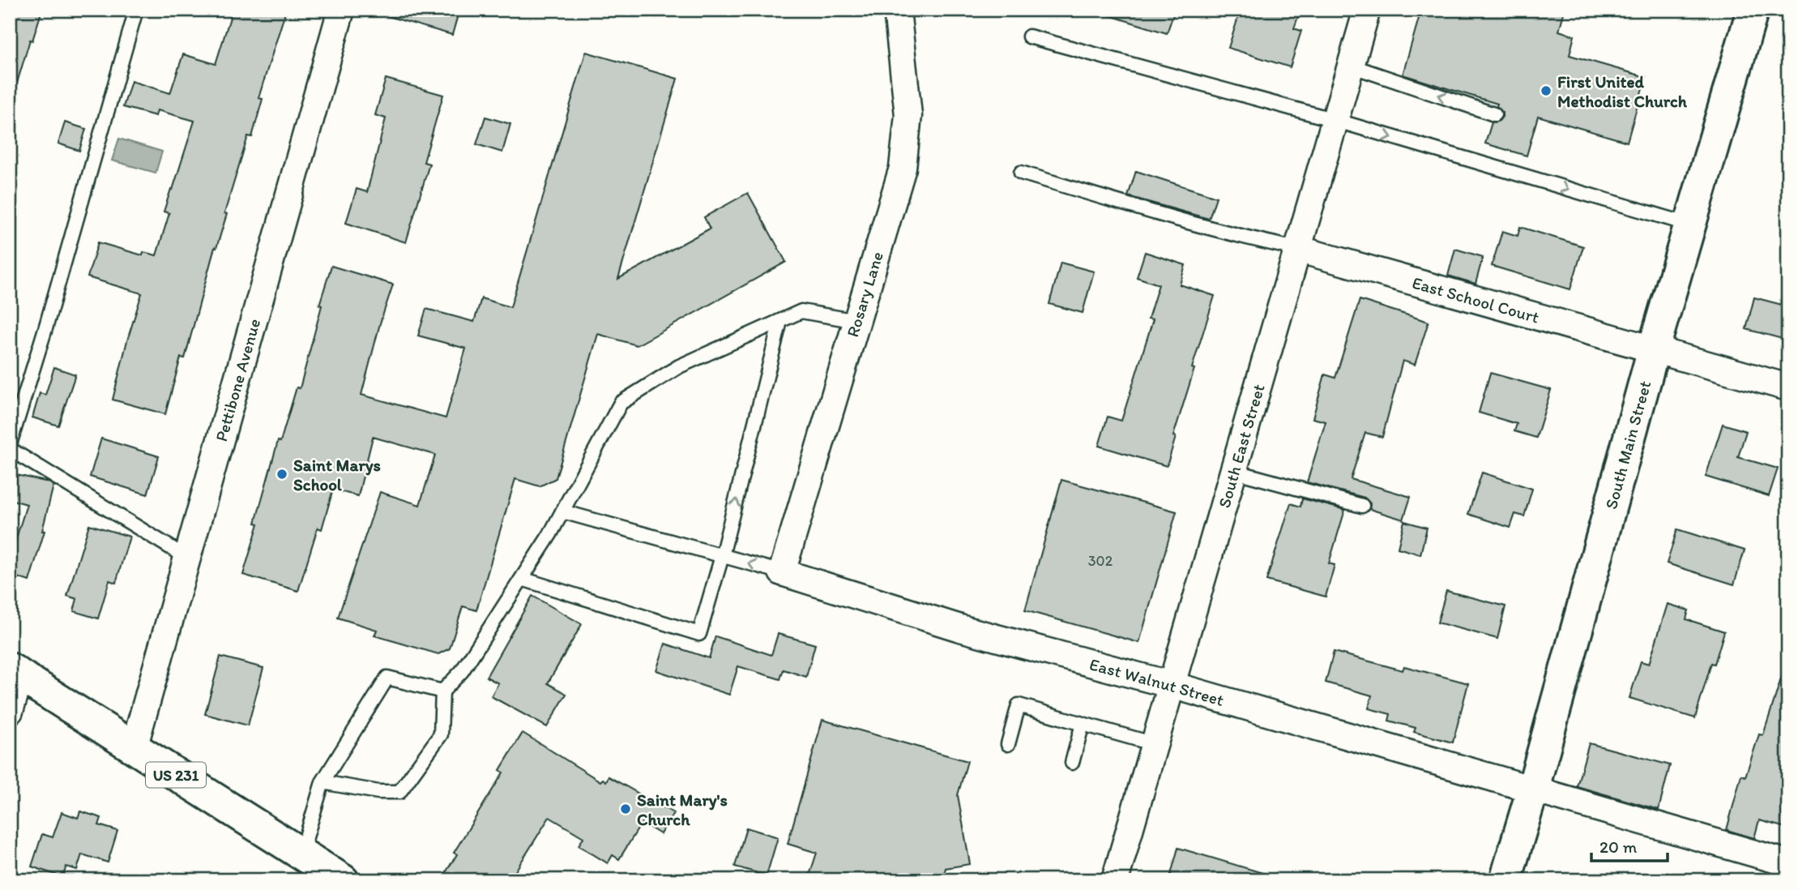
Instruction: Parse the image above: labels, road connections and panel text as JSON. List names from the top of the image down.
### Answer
{
  "streets": {
    "street": [
      "Rosary Lane",
      "East School Court",
      "Pettibone Avenue",
      "South Main Street",
      "South East Street",
      "East Walnut Street",
      "US 231"
    ]
  },
  "crossings": [
    ["Rosary Lane", "East Walnut Street"],
    ["East School Court", "South Main Street"],
    ["East School Court", "South East Street"],
    ["Pettibone Avenue", "US 231"],
    ["South Main Street", "East Walnut Street"],
    ["South East Street", "East Walnut Street"]
  ],
  "places": ["First United Methodist Church", "Saint Marys School", "Saint Mary's Church"],
  "house_numbers": ["302"],
  "scale_bar": "20 m"
}
